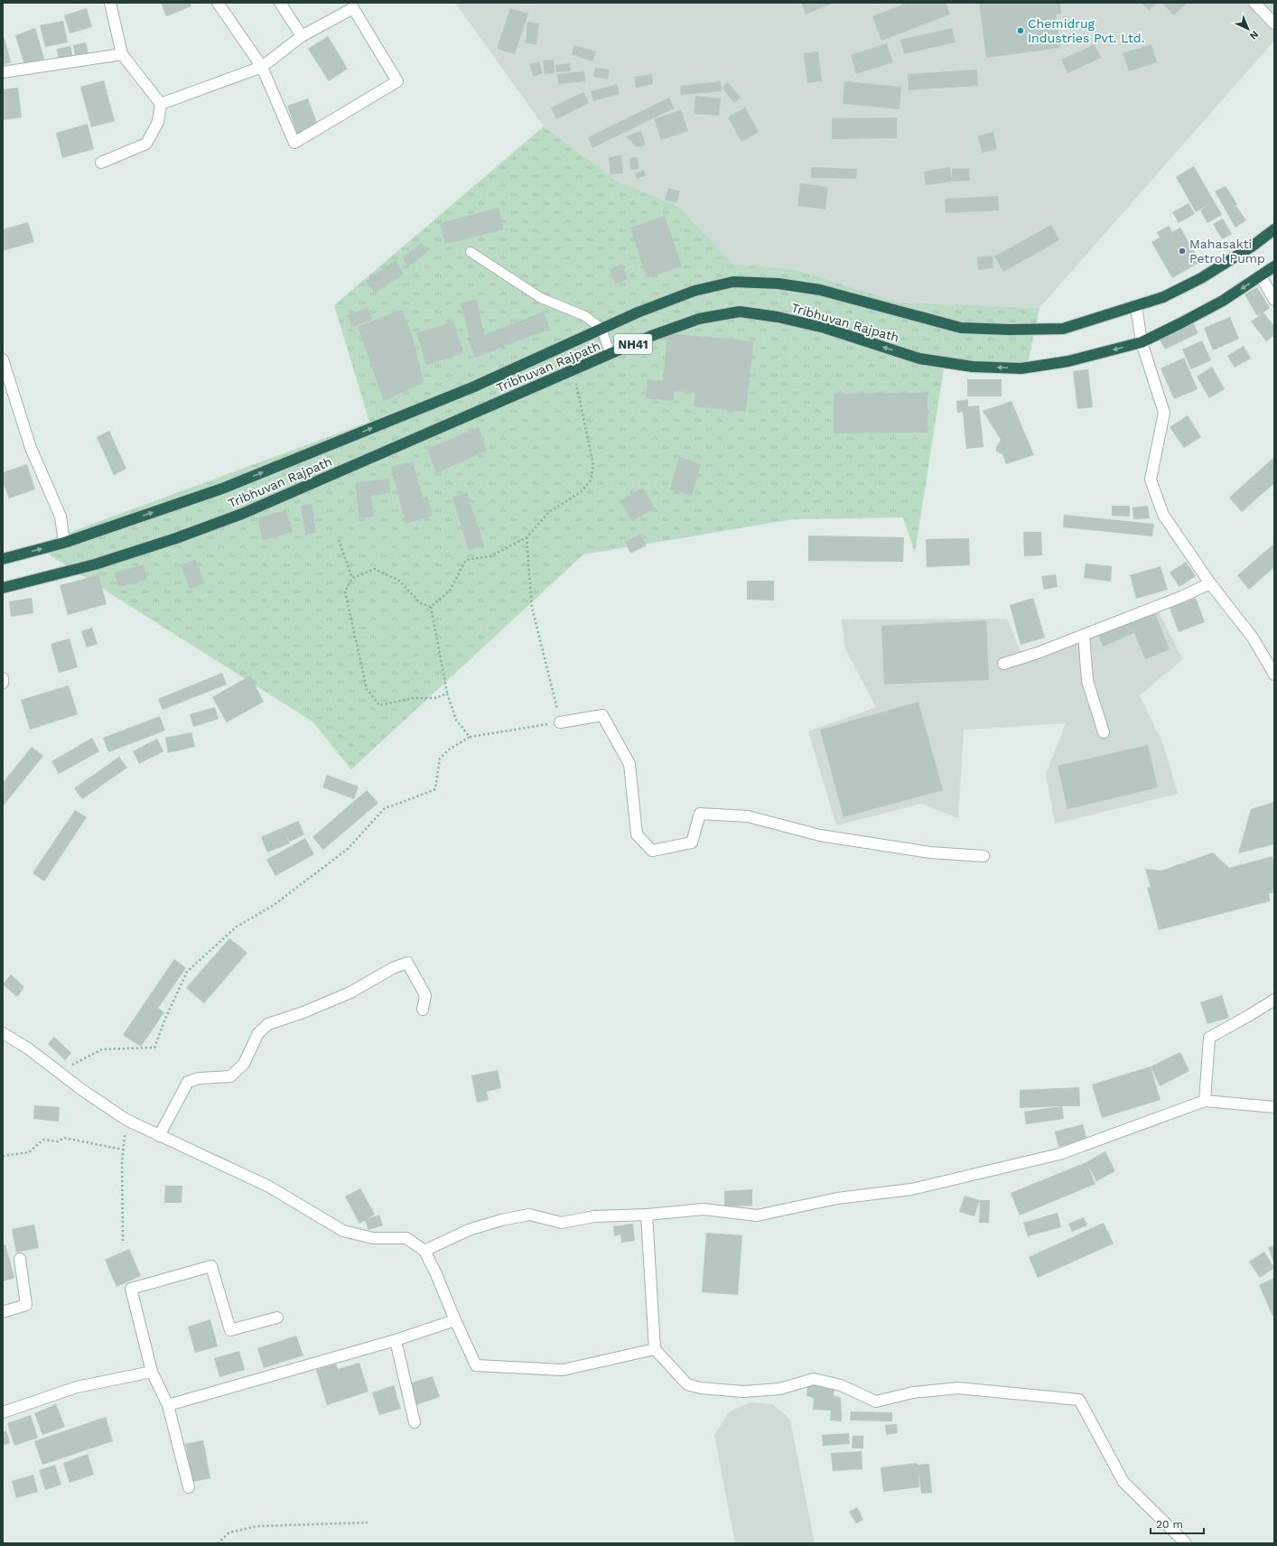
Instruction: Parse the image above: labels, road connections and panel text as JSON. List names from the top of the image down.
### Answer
{
  "streets": {
    "highway": ["Tribhuvan Rajpath", "NH41"]
  },
  "places": ["Chemidrug Industries Pvt. Ltd.", "Mahasakti Petrol Pump"],
  "scale_bar": "20 m",
  "north": "bottom right"
}
